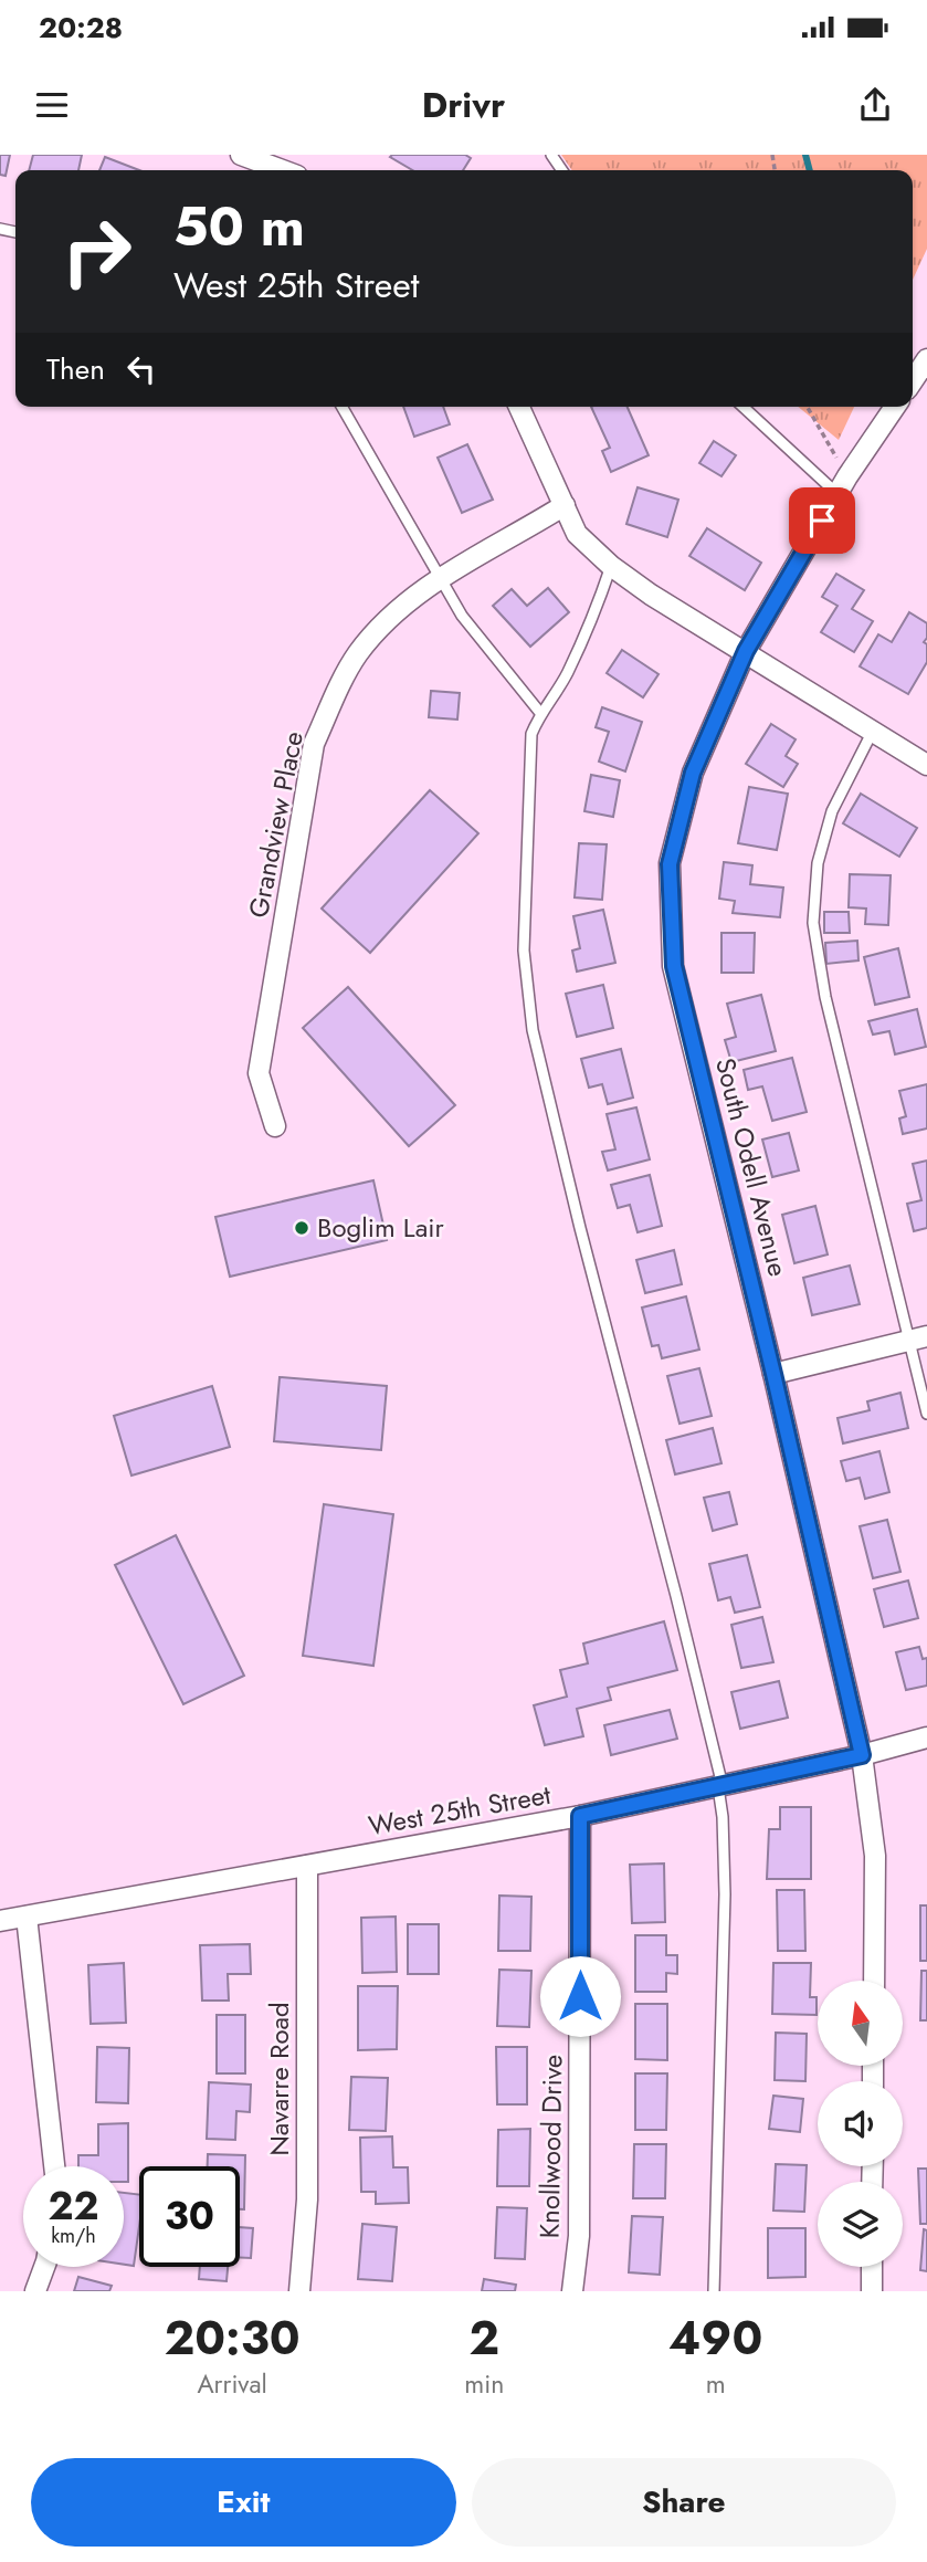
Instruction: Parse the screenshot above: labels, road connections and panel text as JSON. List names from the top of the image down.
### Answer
{
  "streets": {
    "street": [
      "Grandview Place",
      "South Odell Avenue",
      "West 25th Street",
      "Navarre Road",
      "Knollwood Drive"
    ]
  },
  "crossings": [
    ["South Odell Avenue", "West 25th Street"],
    ["West 25th Street", "Navarre Road"],
    ["West 25th Street", "Knollwood Drive"]
  ],
  "places": ["Boglim Lair"],
  "north": "top",
  "page": {
    "status": "20:28",
    "header": "Drivr",
    "turn": ["50 m", "West 25th Street"],
    "then": "Then",
    "speed": "22 km/h",
    "limit": "30",
    "eta": [
      "20:30",
      "Arrival",
      "2",
      "min",
      "490",
      "m"
    ],
    "buttons": ["Exit", "Share"]
  }
}
